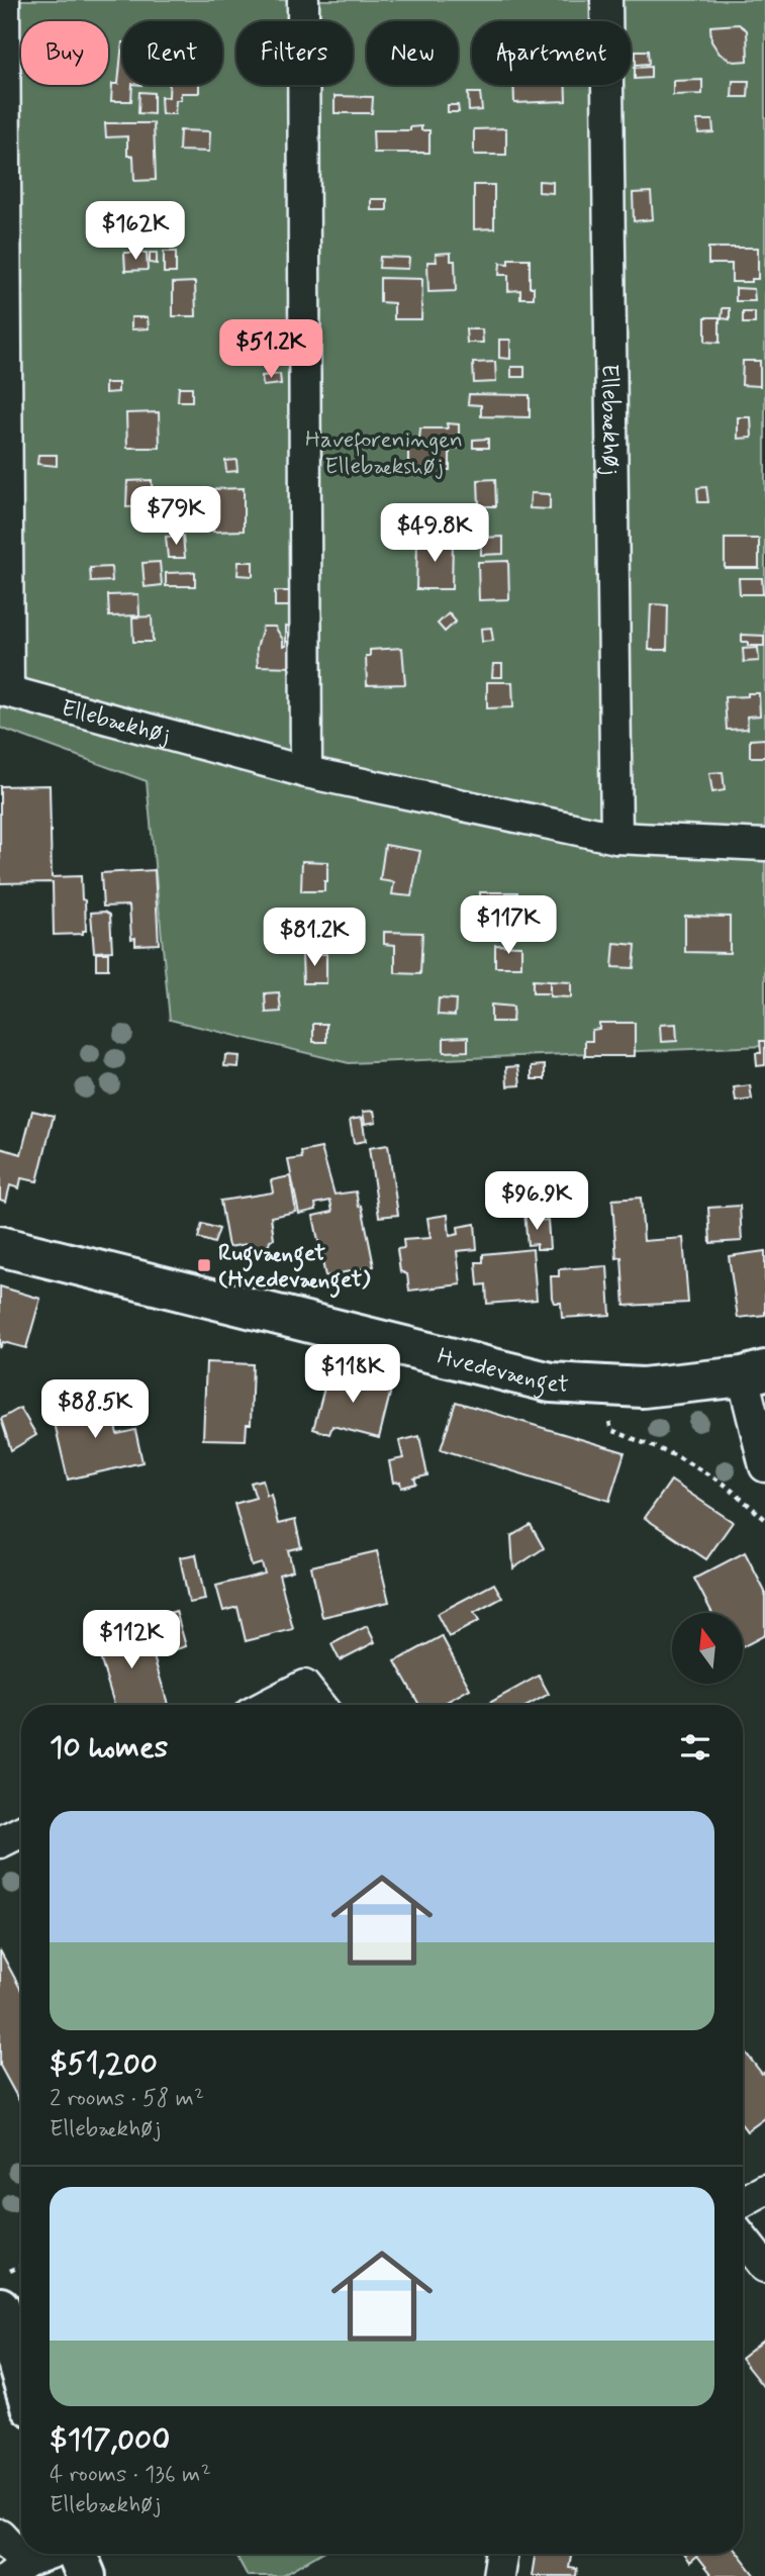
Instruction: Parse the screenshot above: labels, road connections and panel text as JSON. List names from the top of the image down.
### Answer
{
  "streets": {
    "street": ["Ellebækhøj", "Hvedevænget"]
  },
  "parks": ["Haveforeningen Ellebækshøj"],
  "places": {
    "transit": ["Rugvænget (Hvedevænget)"]
  },
  "north": "top",
  "page": {
    "chip": [
      "Buy",
      "Rent",
      "Filters",
      "New",
      "Apartment"
    ],
    "price": [
      "$162K",
      "$51.2K",
      "$79K",
      "$49.8K",
      "$117K",
      "$81.2K",
      "$96.9K",
      "$118K",
      "$88.5K",
      "$112K"
    ],
    "heading": "10 homes",
    "list": [
      {
        "name": "$51,200",
        "note": "2 rooms · 58 m² · Ellebækhøj"
      },
      {
        "name": "$117,000",
        "note": "4 rooms · 136 m² · Ellebækhøj"
      }
    ]
  }
}
